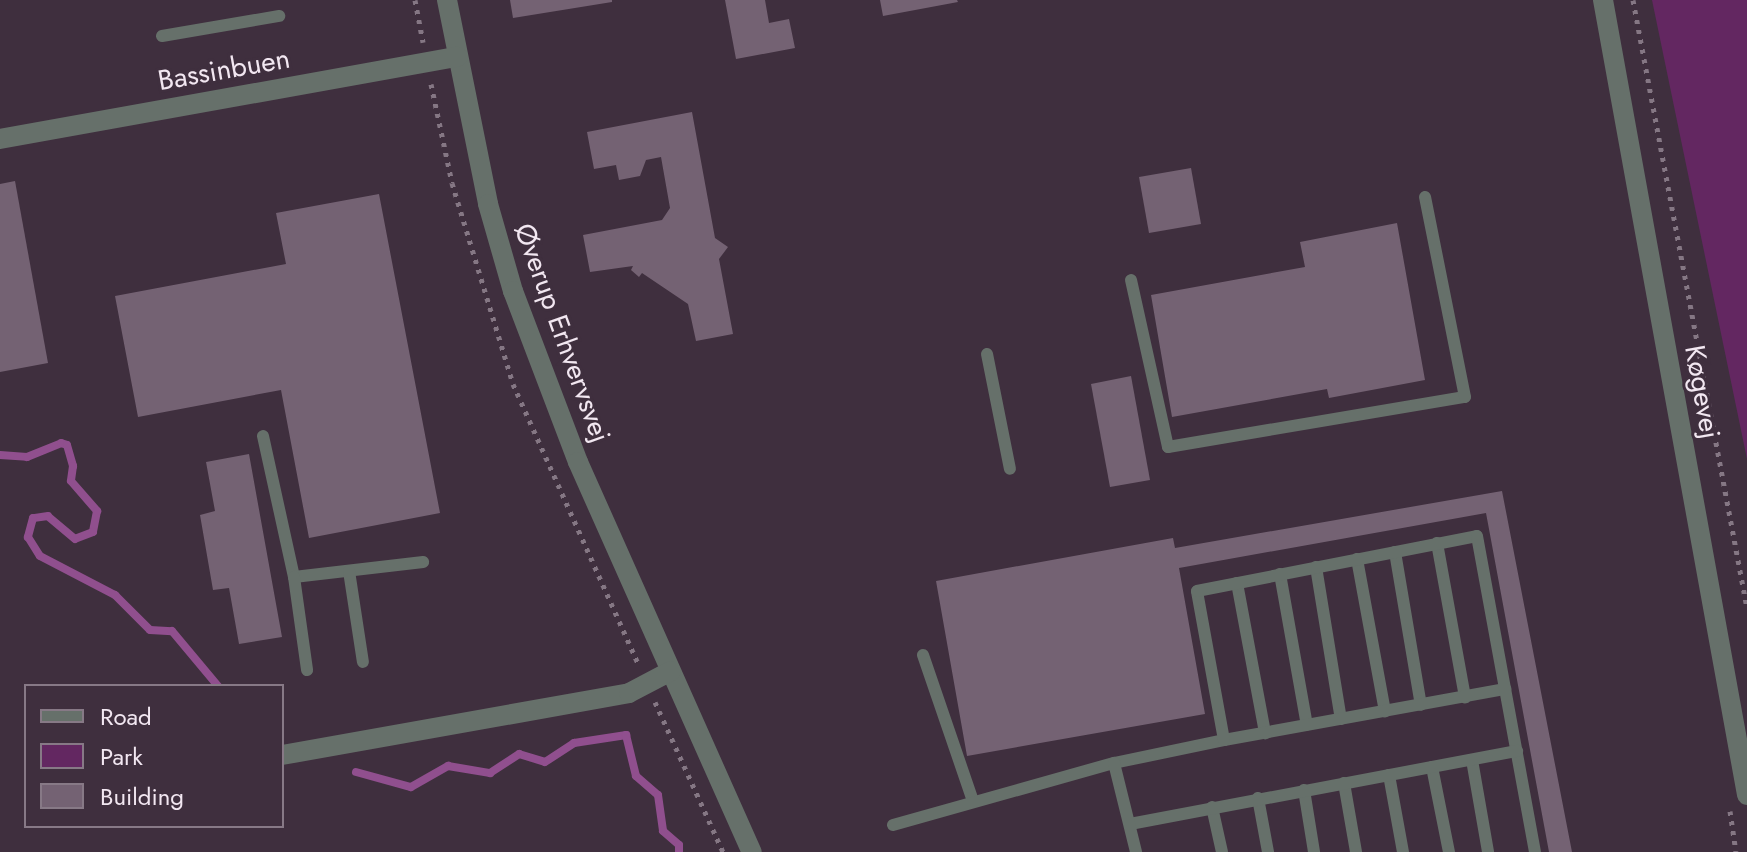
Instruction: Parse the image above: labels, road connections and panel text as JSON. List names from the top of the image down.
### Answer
{
  "streets": {
    "street": ["Bassinbuen", "Øverup Erhvervsvej", "Køgevej"]
  },
  "crossings": [
    ["Bassinbuen", "Øverup Erhvervsvej"]
  ],
  "legend": ["Road", "Park", "Building"]
}
